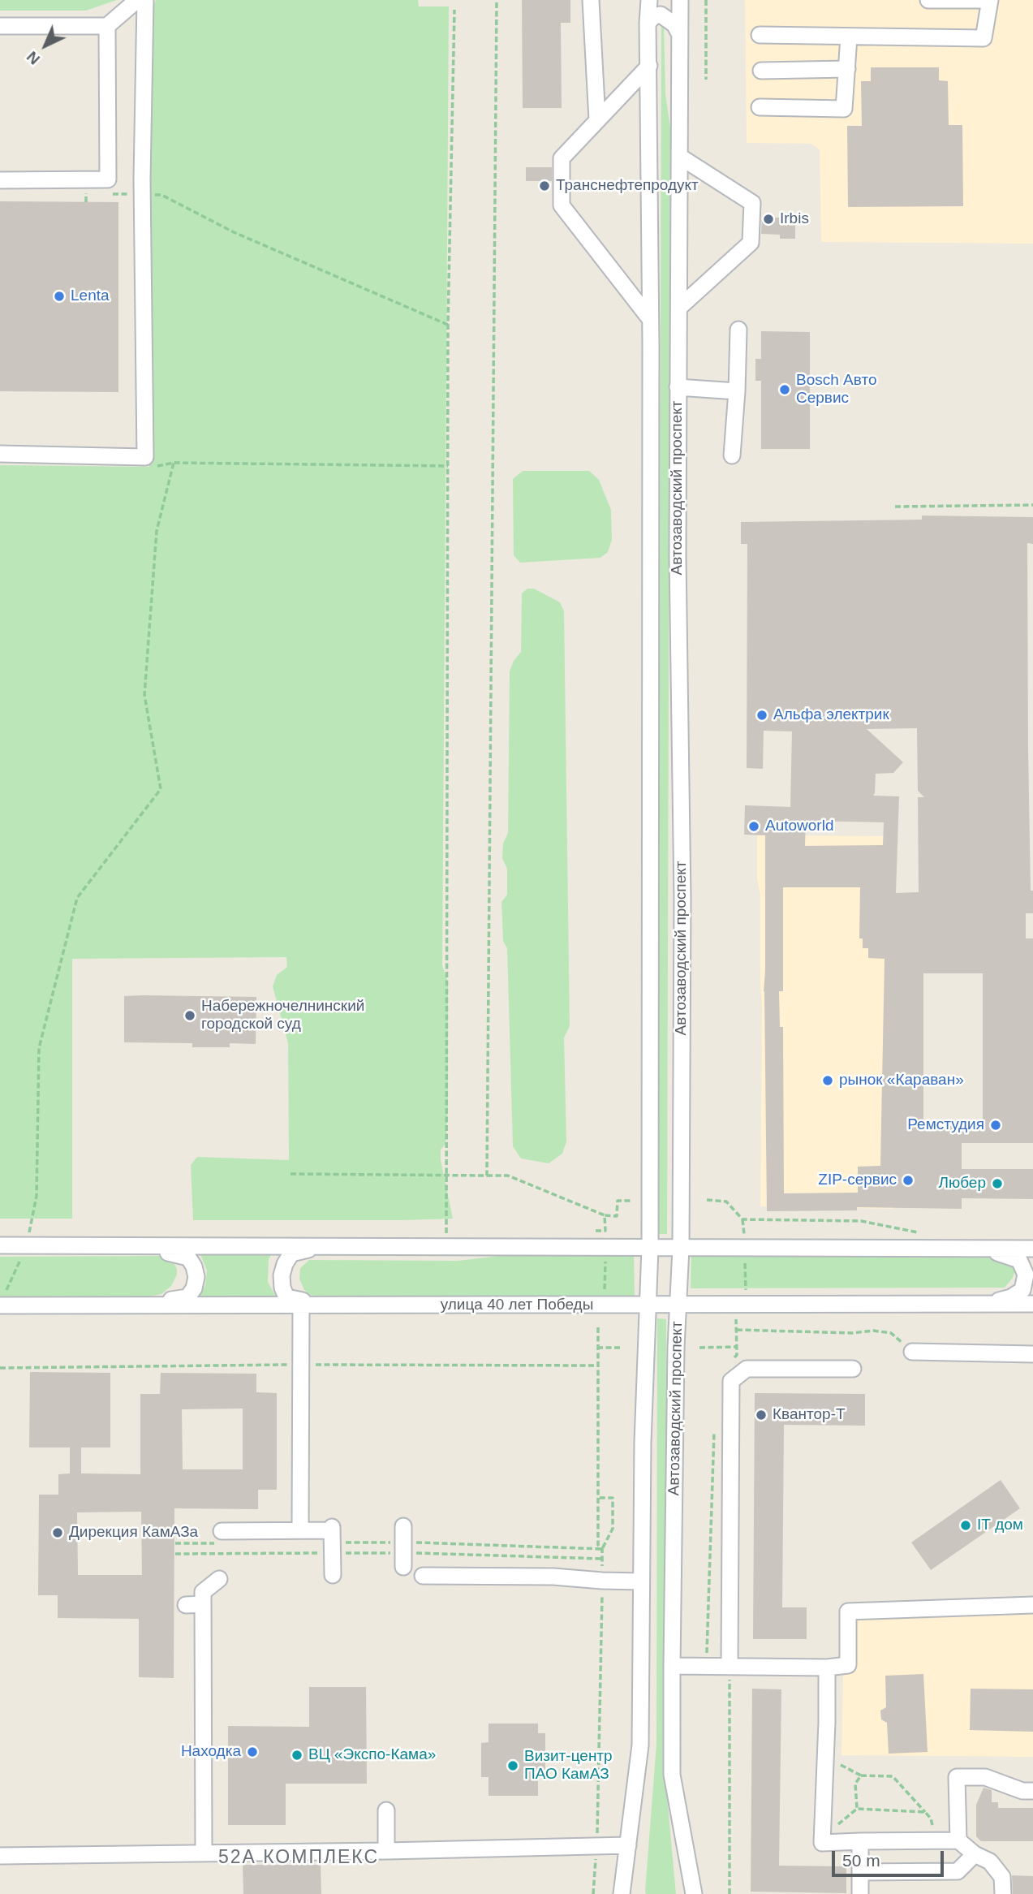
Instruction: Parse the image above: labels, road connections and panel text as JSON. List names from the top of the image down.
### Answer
{
  "streets": {
    "street": ["Автозаводский проспект", "улица 40 лет Победы"]
  },
  "crossings": [
    ["Автозаводский проспект", "улица 40 лет Победы"]
  ],
  "districts": ["52А КОМПЛЕКС"],
  "places": [
    "Транснефтепродукт",
    "Irbis",
    "Lenta",
    "Bosch Авто Сервис",
    "Альфа электрик",
    "Autoworld",
    "Набережночелнинский городской суд",
    "рынок «Караван»",
    "Ремстудия",
    "ZIP-сервис",
    "Любер",
    "Квантор-Т",
    "IT дом",
    "Дирекция КамАЗа",
    "Находка",
    "ВЦ «Экспо-Кама»",
    "Визит-центр ПАО КамАЗ"
  ],
  "scale_bar": "50 m",
  "north": "bottom left"
}
